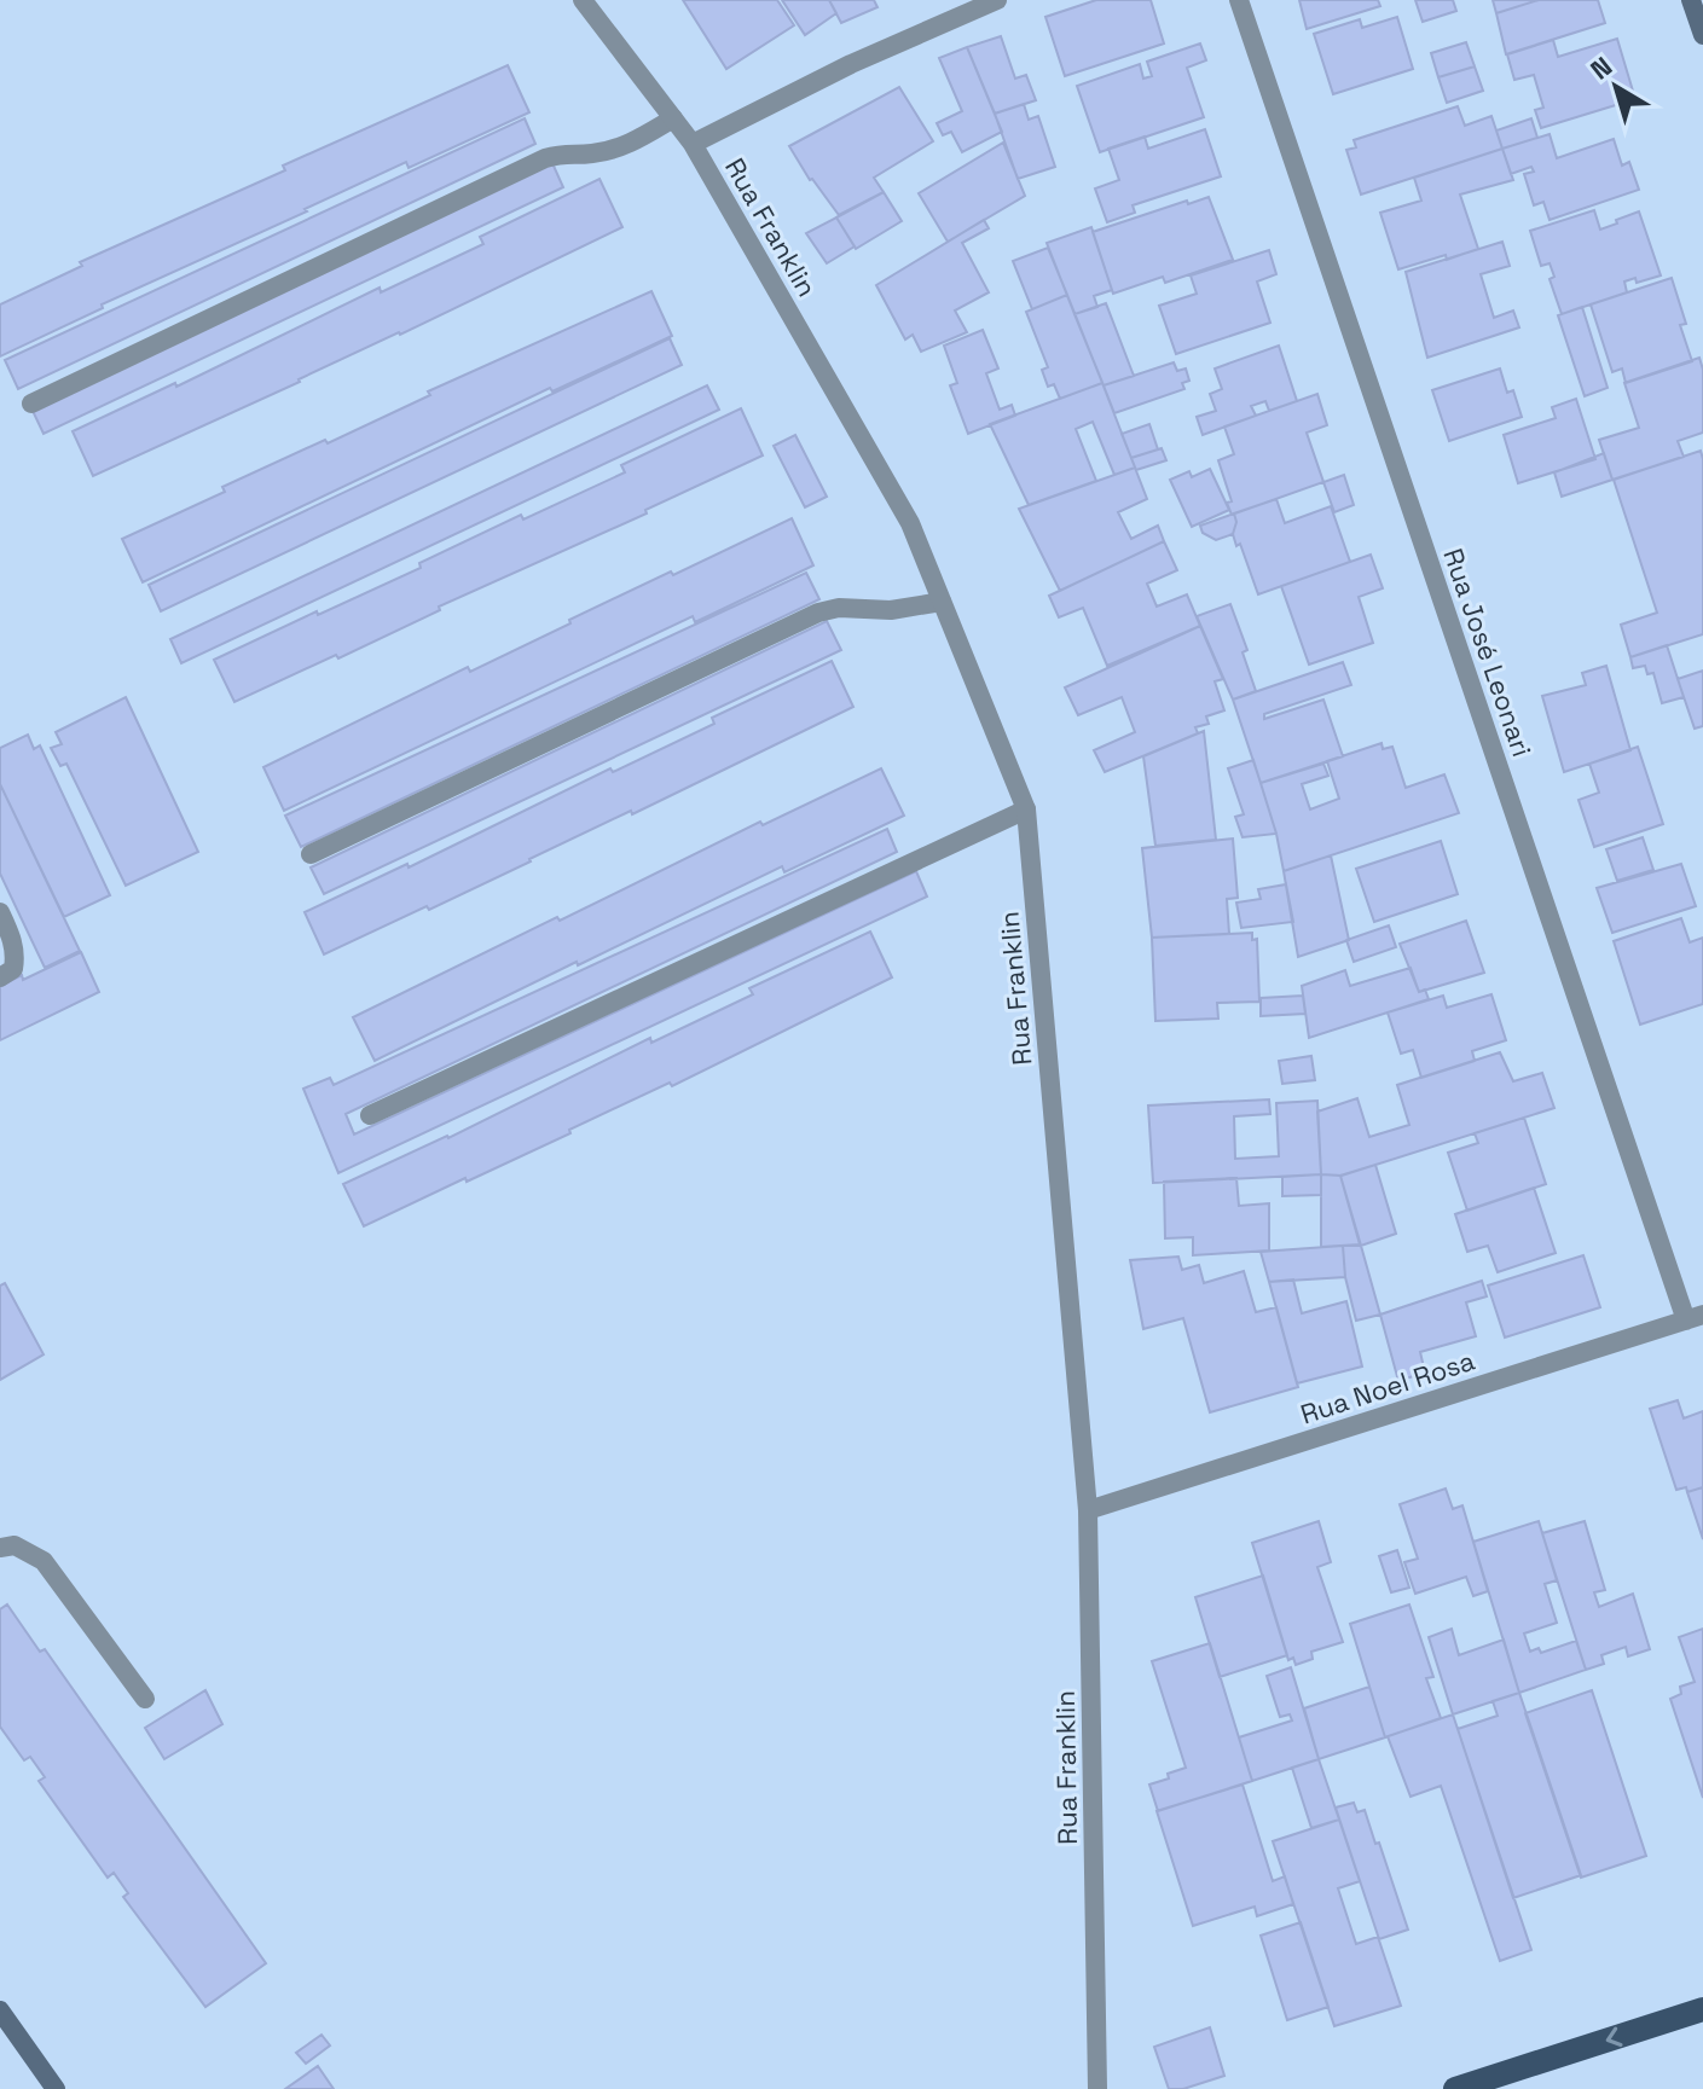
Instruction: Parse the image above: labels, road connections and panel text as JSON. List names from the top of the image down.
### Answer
{
  "streets": {
    "street": ["Rua Franklin", "Rua José Leonari", "Rua Noel Rosa"]
  },
  "crossings": [
    ["Rua Franklin", "Rua Noel Rosa"],
    ["Rua José Leonari", "Rua Noel Rosa"]
  ],
  "north": "top left"
}
